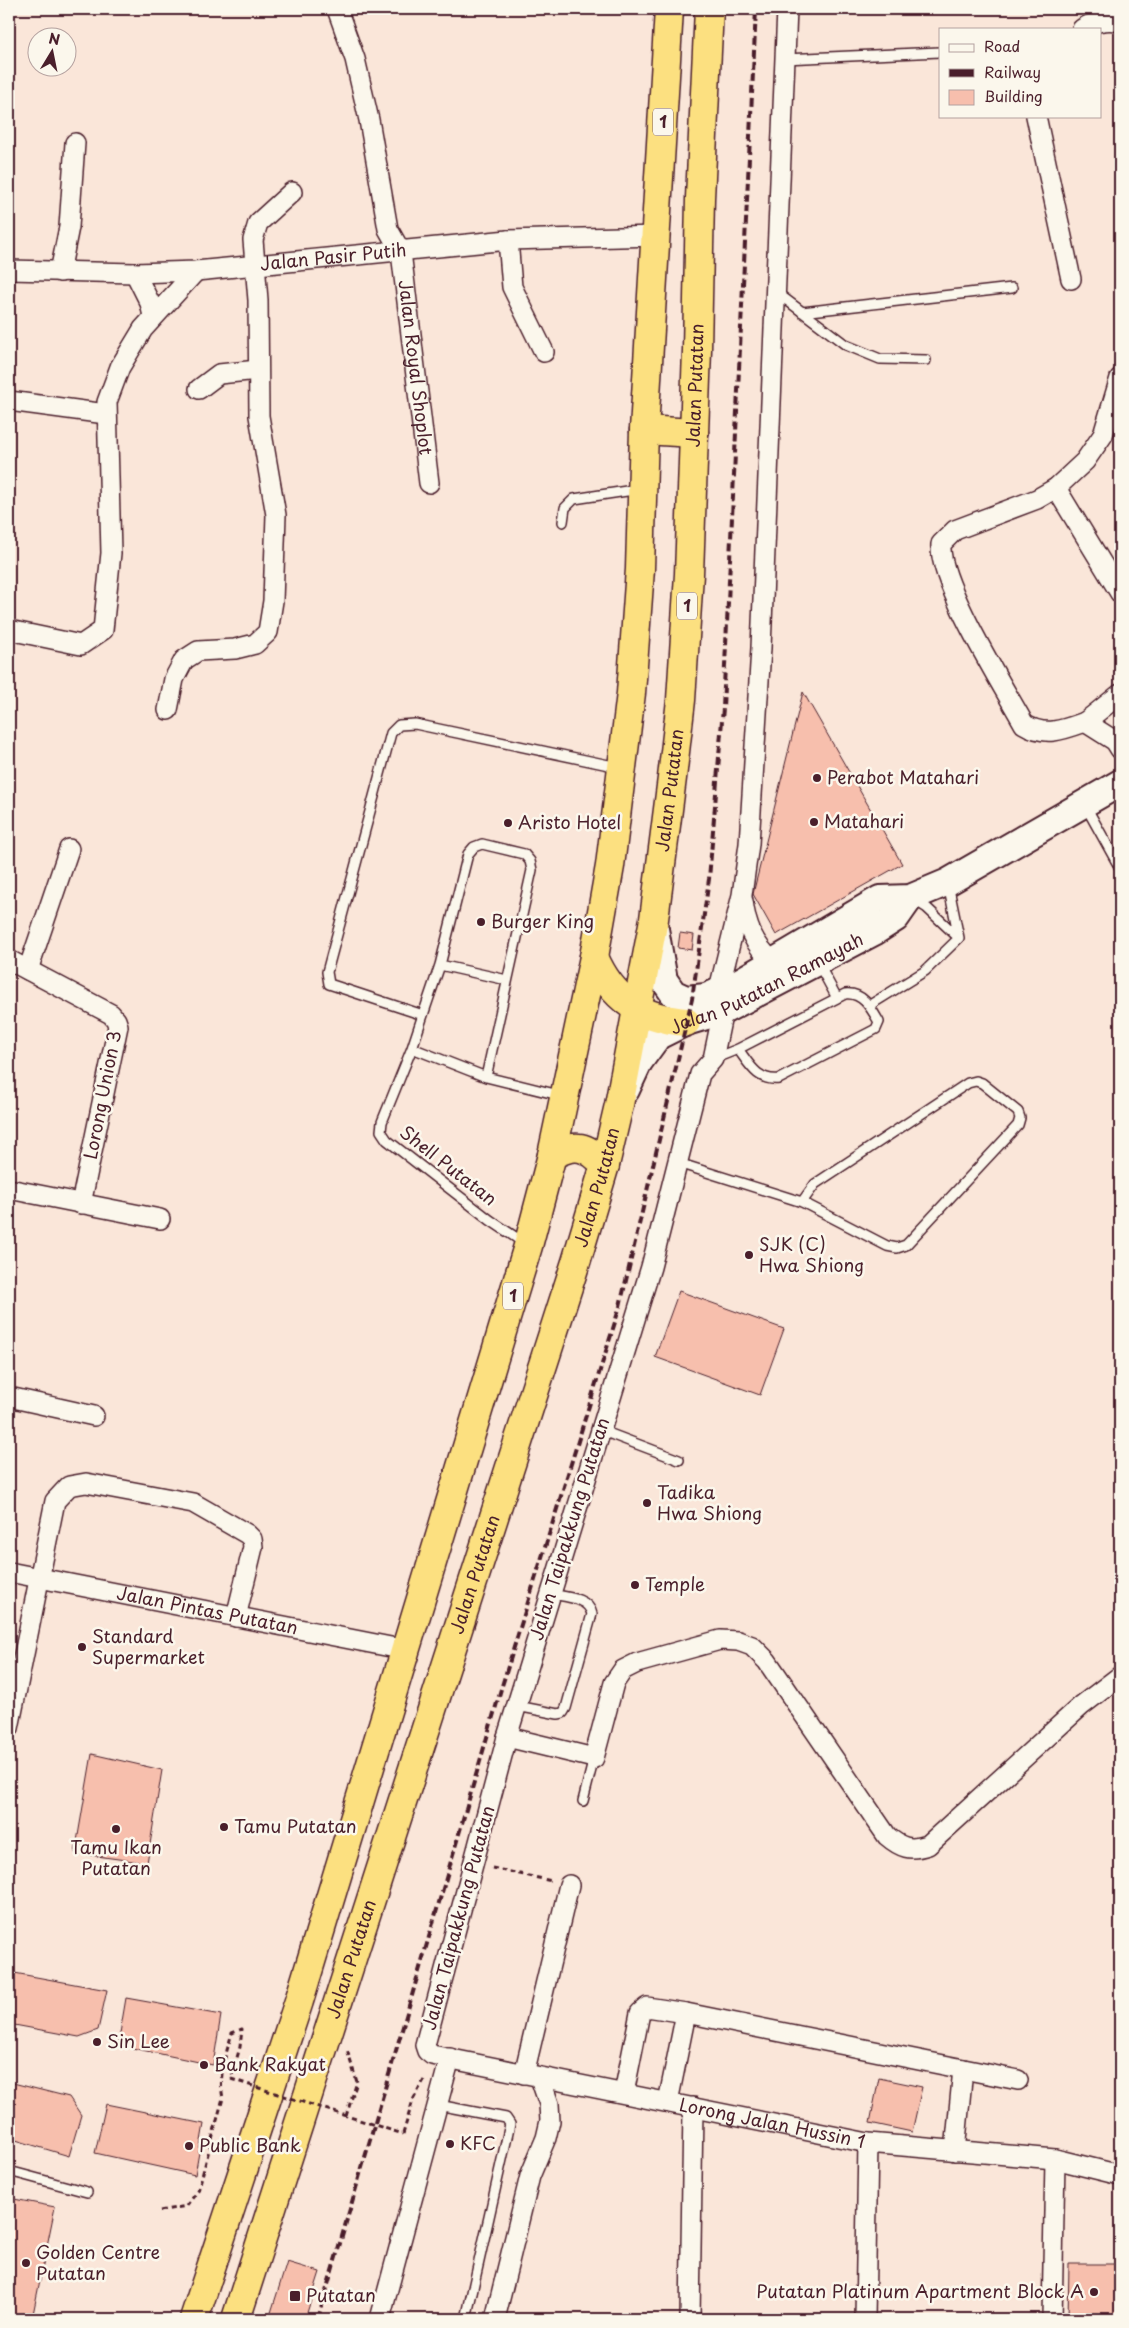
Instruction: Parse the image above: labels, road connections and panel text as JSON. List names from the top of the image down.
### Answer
{
  "streets": {
    "highway": ["1", "Jalan Putatan"],
    "main road": ["Jalan Putatan Ramayah"],
    "street": [
      "Jalan Pasir Putih",
      "Jalan Royal Shoplot",
      "Lorong Union 3",
      "Jalan Taipakkung Putatan",
      "Jalan Pintas Putatan",
      "Lorong Jalan Hussin 1"
    ],
    "lane": ["Shell Putatan"]
  },
  "crossings": [
    ["1", "Jalan Pasir Putih"],
    ["1", "Shell Putatan"],
    ["1", "Jalan Pintas Putatan"],
    ["Jalan Pasir Putih", "Jalan Royal Shoplot"],
    ["Jalan Putatan", "Jalan Putatan Ramayah"],
    ["Jalan Putatan Ramayah", "Jalan Taipakkung Putatan"],
    ["Jalan Taipakkung Putatan", "Lorong Jalan Hussin 1"]
  ],
  "places": {
    "other": [
      "Perabot Matahari",
      "Matahari",
      "Aristo Hotel",
      "Burger King",
      "SJK (C) Hwa Shiong",
      "Tadika Hwa Shiong",
      "Temple",
      "Standard Supermarket",
      "Tamu Putatan",
      "Tamu Ikan Putatan",
      "Sin Lee",
      "Bank Rakyat",
      "KFC",
      "Public Bank",
      "Golden Centre Putatan",
      "Putatan Platinum Apartment Block A"
    ],
    "transit": ["Putatan"]
  },
  "legend": ["Road", "Railway", "Building"],
  "north": "top"
}
